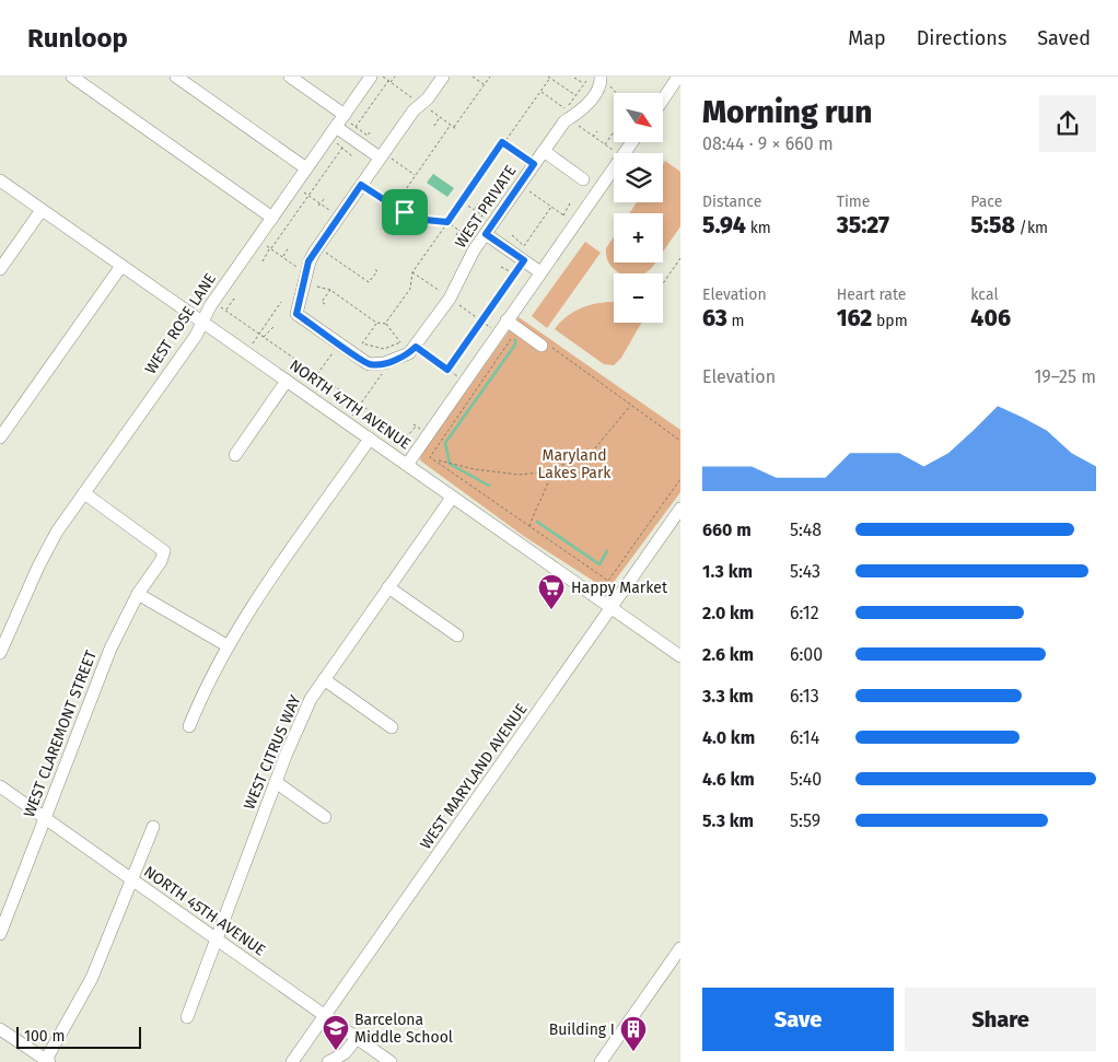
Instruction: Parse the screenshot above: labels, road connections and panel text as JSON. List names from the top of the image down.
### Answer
{
  "streets": {
    "street": [
      "WEST PRIVATE",
      "WEST ROSE LANE",
      "NORTH 47TH AVENUE",
      "WEST CLAREMONT STREET",
      "WEST CITRUS WAY",
      "WEST MARYLAND AVENUE",
      "NORTH 45TH AVENUE"
    ]
  },
  "crossings": [
    ["WEST ROSE LANE", "NORTH 47TH AVENUE"],
    ["WEST ROSE LANE", "WEST CLAREMONT STREET"],
    ["NORTH 47TH AVENUE", "WEST CITRUS WAY"],
    ["NORTH 47TH AVENUE", "WEST MARYLAND AVENUE"],
    ["WEST CLAREMONT STREET", "NORTH 45TH AVENUE"],
    ["WEST CITRUS WAY", "NORTH 45TH AVENUE"],
    ["WEST MARYLAND AVENUE", "NORTH 45TH AVENUE"]
  ],
  "parks": ["Maryland Lakes Park"],
  "places": {
    "supermarket": ["Happy Market"],
    "school or university": ["Barcelona Middle School"],
    "building": ["Building I"]
  },
  "scale_bar": "100 m",
  "north": "bottom right",
  "page": {
    "header": "Runloop",
    "nav": ["Map", "Directions", "Saved"],
    "heading": ["Morning run", "08:44 · 9 × 660 m"],
    "map_buttons": ["+", "−"],
    "stats": [
      ["Distance", "5.94 km"],
      ["Time", "35:27"],
      ["Pace", "5:58 /km"],
      ["Elevation", "63 m"],
      ["Heart rate", "162 bpm"],
      ["kcal", "406"]
    ],
    "chart": ["Elevation", "19–25 m"],
    "list": [
      {
        "name": "660 m",
        "note": "5:48"
      },
      {
        "name": "1.3 km",
        "note": "5:43"
      },
      {
        "name": "2.0 km",
        "note": "6:12"
      },
      {
        "name": "2.6 km",
        "note": "6:00"
      },
      {
        "name": "3.3 km",
        "note": "6:13"
      },
      {
        "name": "4.0 km",
        "note": "6:14"
      },
      {
        "name": "4.6 km",
        "note": "5:40"
      },
      {
        "name": "5.3 km",
        "note": "5:59"
      }
    ],
    "buttons": ["Save", "Share"],
    "scale": "100 m"
  }
}
